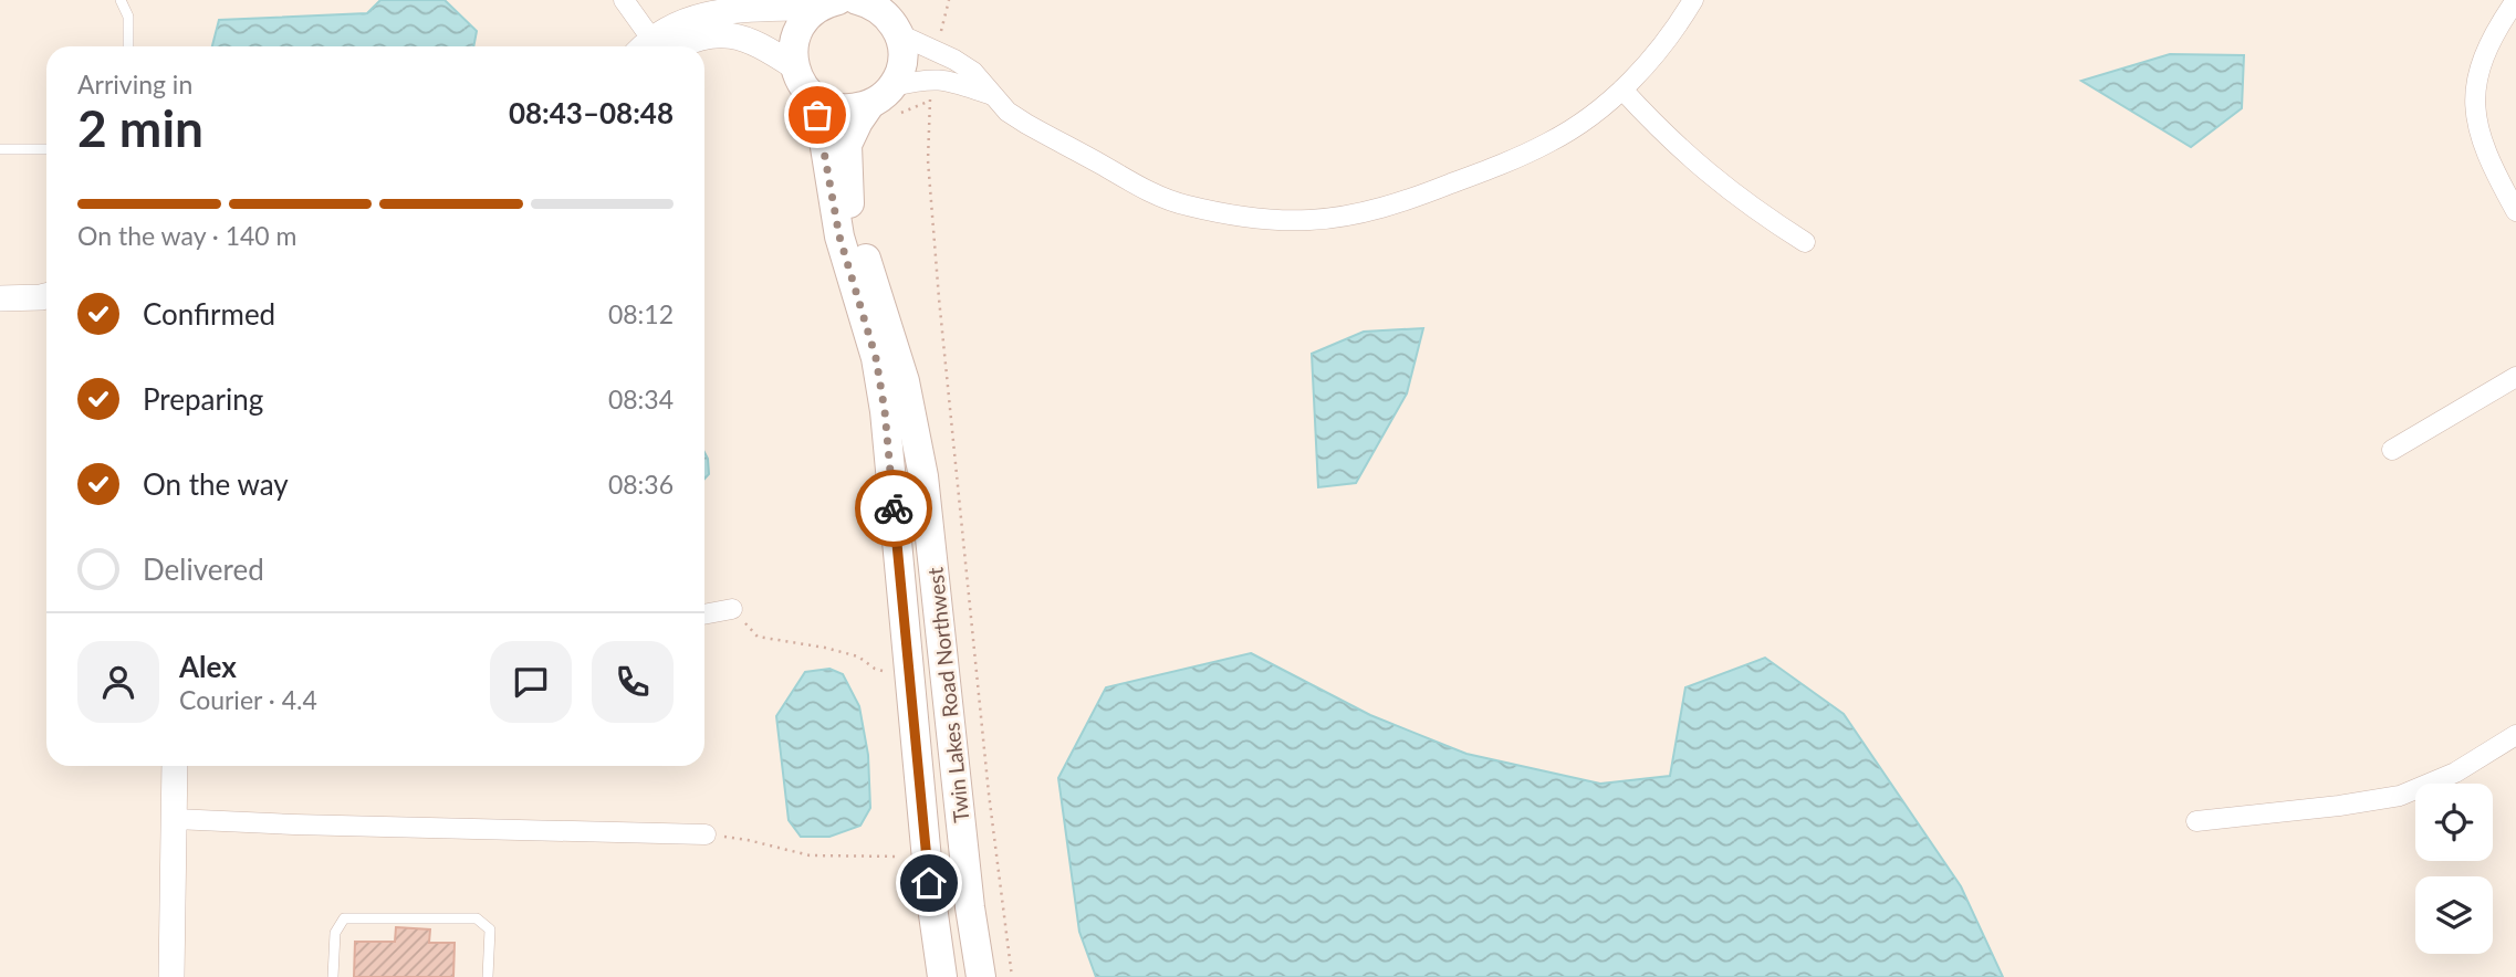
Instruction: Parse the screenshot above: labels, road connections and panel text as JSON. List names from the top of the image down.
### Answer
{
  "streets": {
    "main road": ["Twin Lakes Road Northwest"]
  },
  "page": {
    "heading": ["2 min", "Arriving in", "08:43–08:48"],
    "panel": ["Alex", "Courier · 4.4"],
    "bar": "On the way · 140 m",
    "list": [
      ["Confirmed", "08:12"],
      ["Preparing", "08:34"],
      ["On the way", "08:36"],
      "Delivered"
    ]
  }
}
